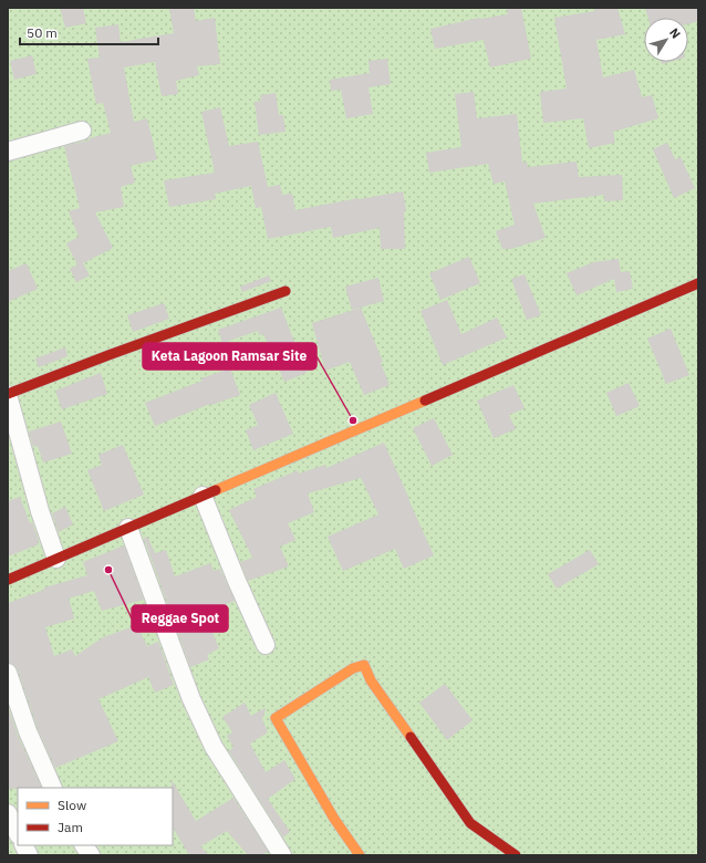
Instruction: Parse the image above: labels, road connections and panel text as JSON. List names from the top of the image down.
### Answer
{
  "places": ["Keta Lagoon Ramsar Site", "Reggae Spot"],
  "legend": ["Slow", "Jam"],
  "scale_bar": "50 m",
  "north": "top right"
}
